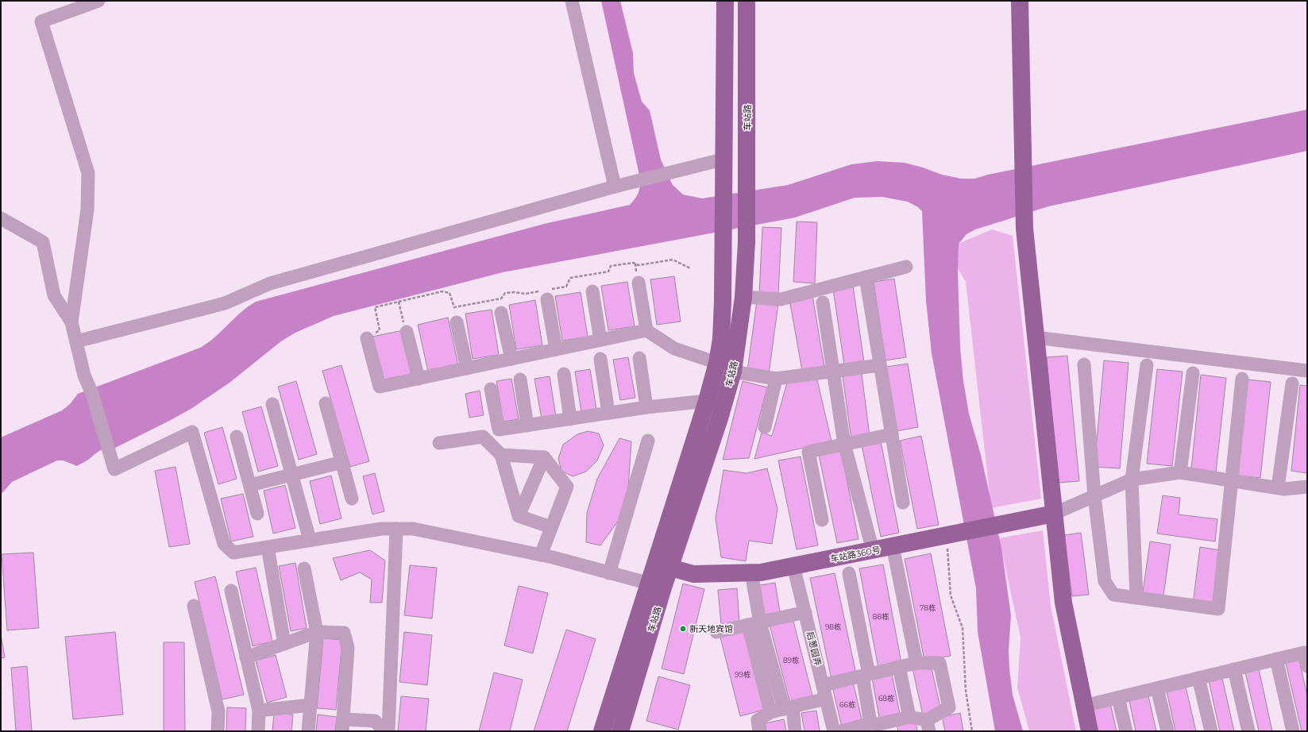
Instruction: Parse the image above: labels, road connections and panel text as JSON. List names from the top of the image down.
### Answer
{
  "streets": {
    "main road": ["车站路", "车站路360号"],
    "street": ["后葱园弄"]
  },
  "crossings": [
    ["车站路", "车站路360号"],
    ["车站路360号", "后葱园弄"]
  ],
  "places": ["新天地宾馆"],
  "house_numbers": [
    "78栋",
    "88栋",
    "98栋",
    "89栋",
    "99栋",
    "68栋",
    "66栋"
  ]
}
